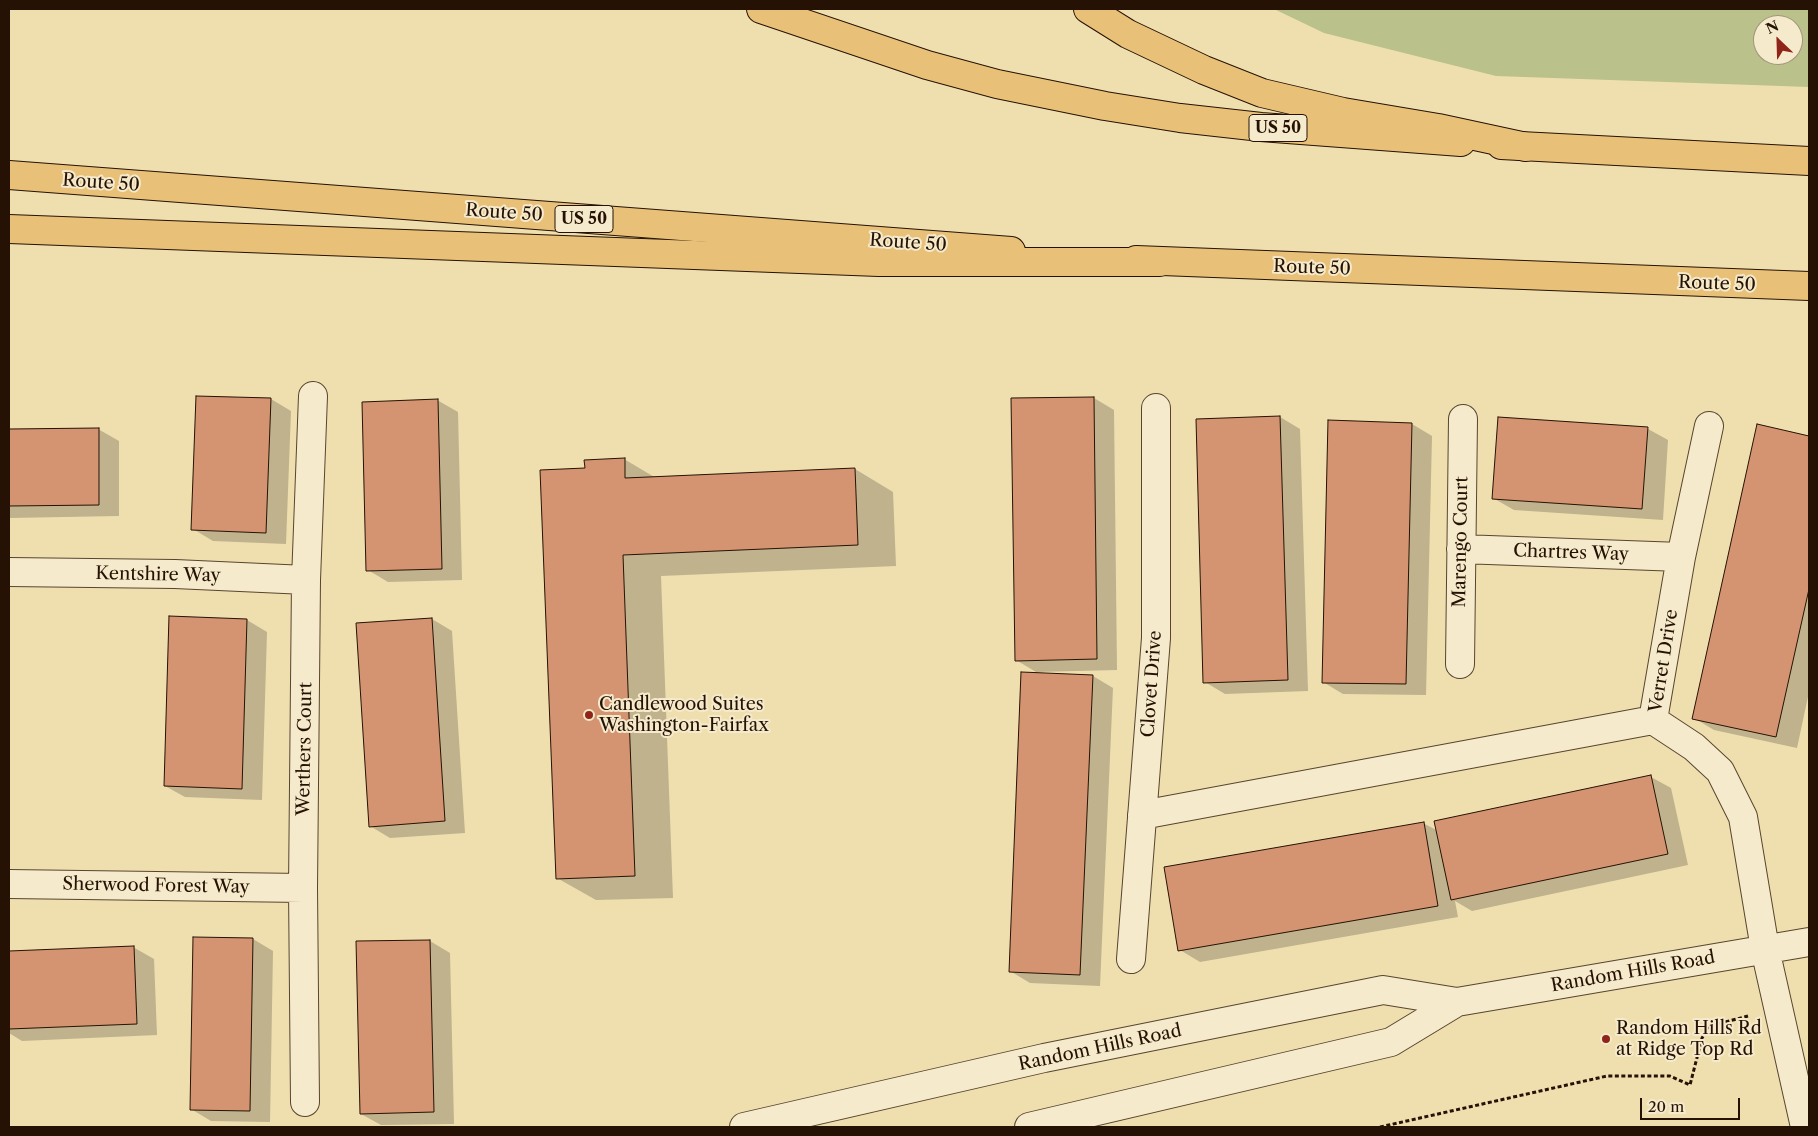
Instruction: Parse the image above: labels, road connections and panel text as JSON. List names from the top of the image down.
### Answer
{
  "streets": {
    "main road": ["US 50", "Route 50"],
    "street": [
      "Marengo Court",
      "Chartres Way",
      "Kentshire Way",
      "Verret Drive",
      "Clovet Drive",
      "Werthers Court",
      "Sherwood Forest Way",
      "Random Hills Road"
    ]
  },
  "crossings": [
    ["Marengo Court", "Chartres Way"],
    ["Chartres Way", "Verret Drive"],
    ["Kentshire Way", "Werthers Court"],
    ["Verret Drive", "Random Hills Road"],
    ["Werthers Court", "Sherwood Forest Way"]
  ],
  "places": ["Candlewood Suites Washington-Fairfax", "Random Hills Rd at Ridge Top Rd"],
  "scale_bar": "20 m",
  "north": "top left"
}
